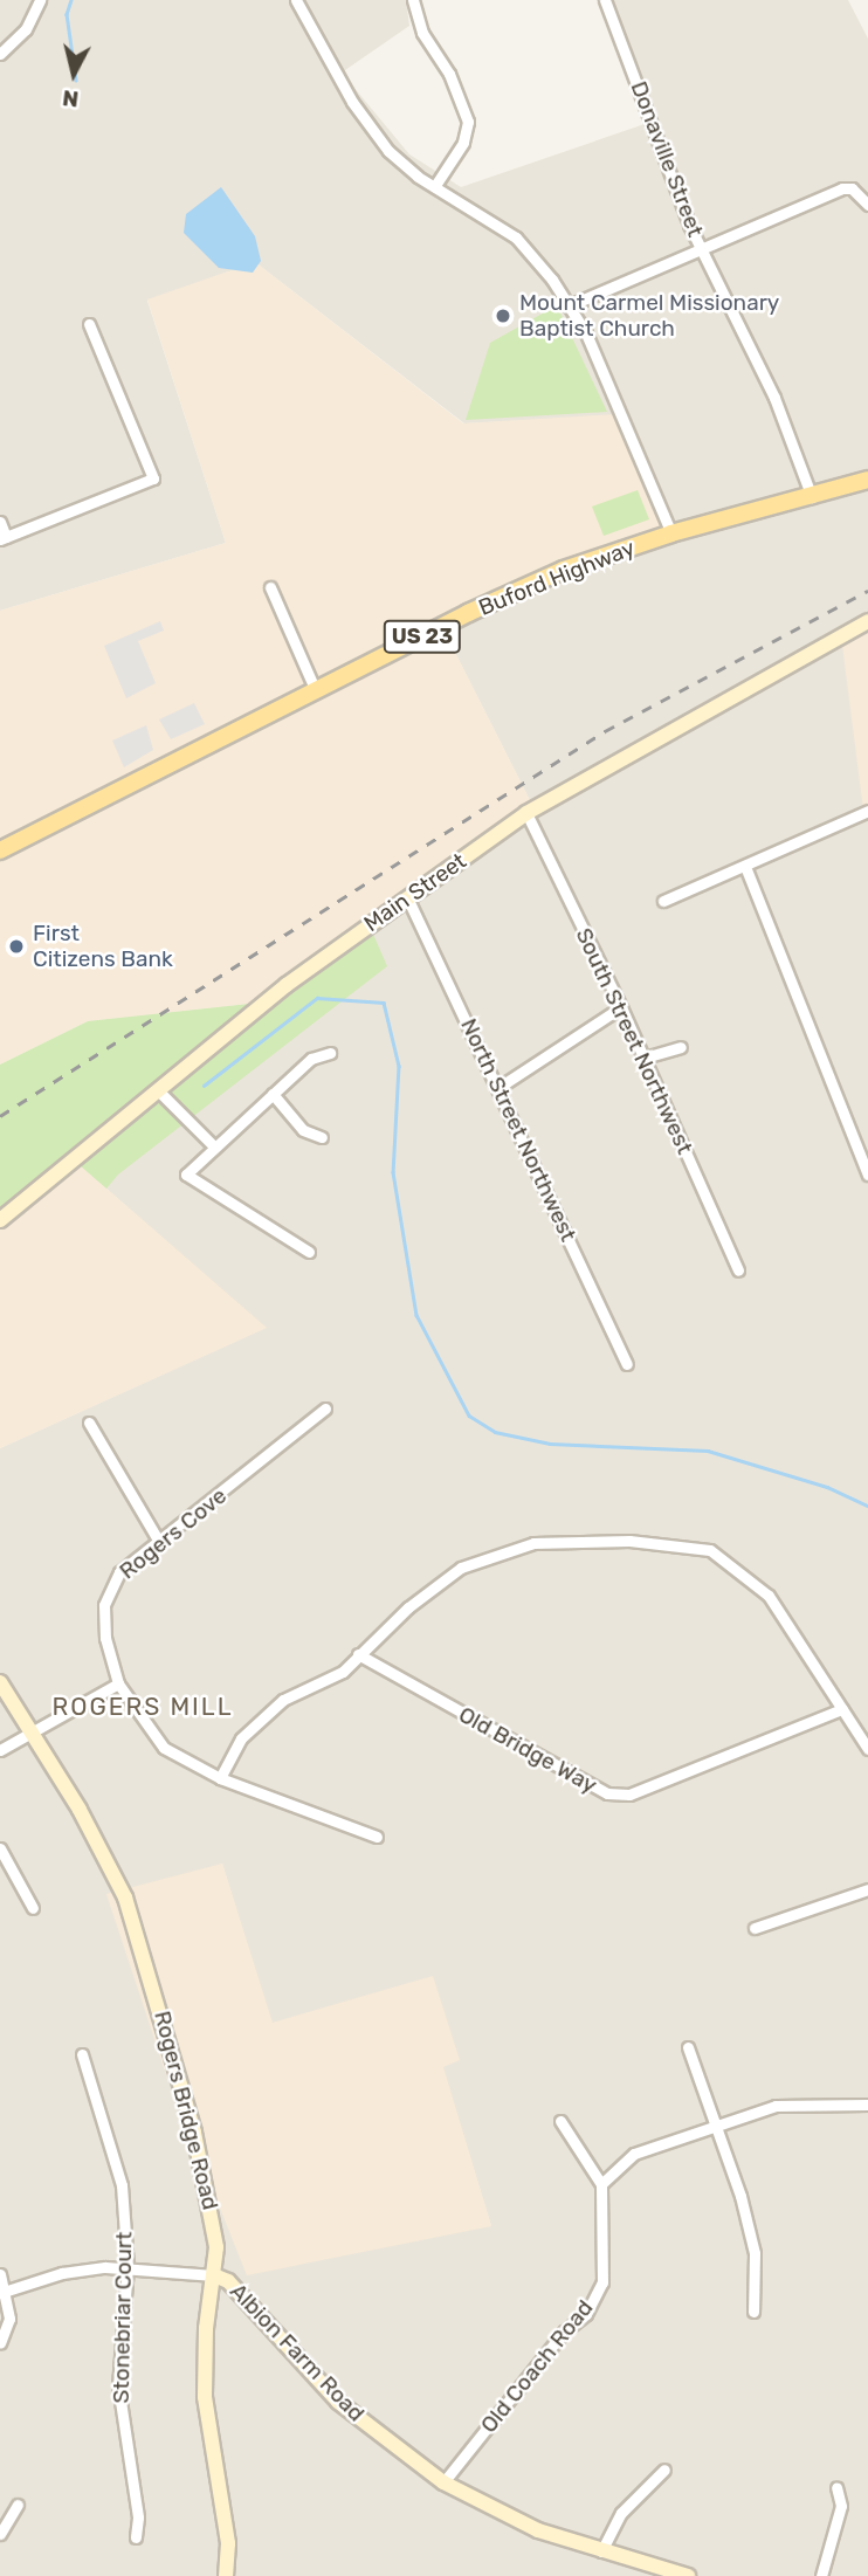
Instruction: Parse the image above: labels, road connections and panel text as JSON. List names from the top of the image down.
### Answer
{
  "streets": {
    "main road": ["Buford Highway", "US 23"],
    "street": [
      "Donaville Street",
      "Main Street",
      "South Street Northwest",
      "North Street Northwest",
      "Rogers Cove",
      "Old Bridge Way",
      "Rogers Bridge Road",
      "Stonebriar Court",
      "Albion Farm Road",
      "Old Coach Road"
    ]
  },
  "crossings": [
    ["Donaville Street", "Buford Highway"],
    ["Main Street", "South Street Northwest"],
    ["Main Street", "North Street Northwest"],
    ["Rogers Bridge Road", "Albion Farm Road"],
    ["Albion Farm Road", "Old Coach Road"]
  ],
  "districts": ["ROGERS MILL"],
  "places": ["Mount Carmel Missionary Baptist Church", "First Citizens Bank"],
  "north": "bottom"
}
